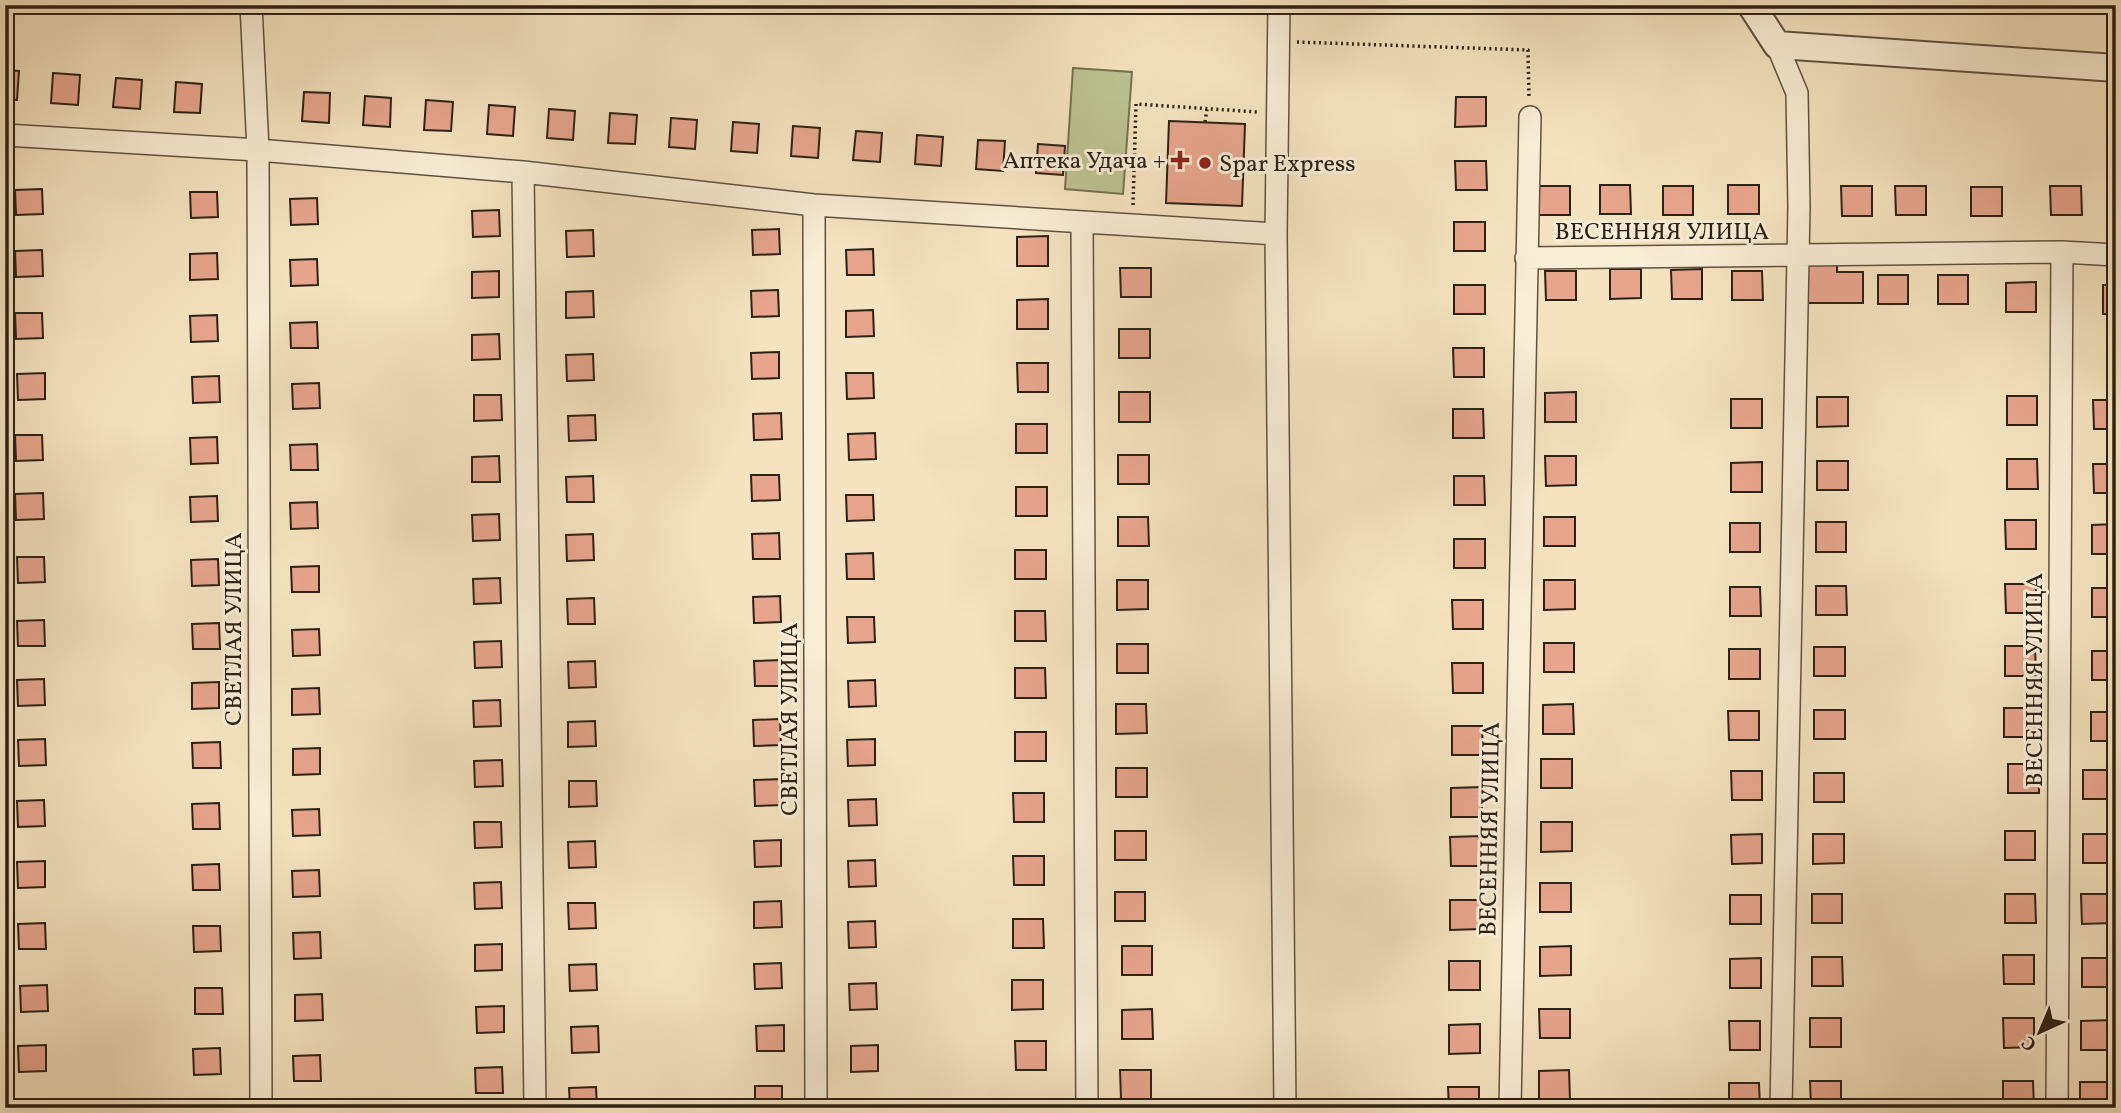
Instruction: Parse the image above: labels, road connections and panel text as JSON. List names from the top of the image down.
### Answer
{
  "streets": {
    "street": ["ВЕСЕННЯЯ УЛИЦА", "СВЕТЛАЯ УЛИЦА"]
  },
  "places": {
    "health": ["Аптека Удача +"],
    "other": ["Spar Express"]
  },
  "north": "bottom left"
}
